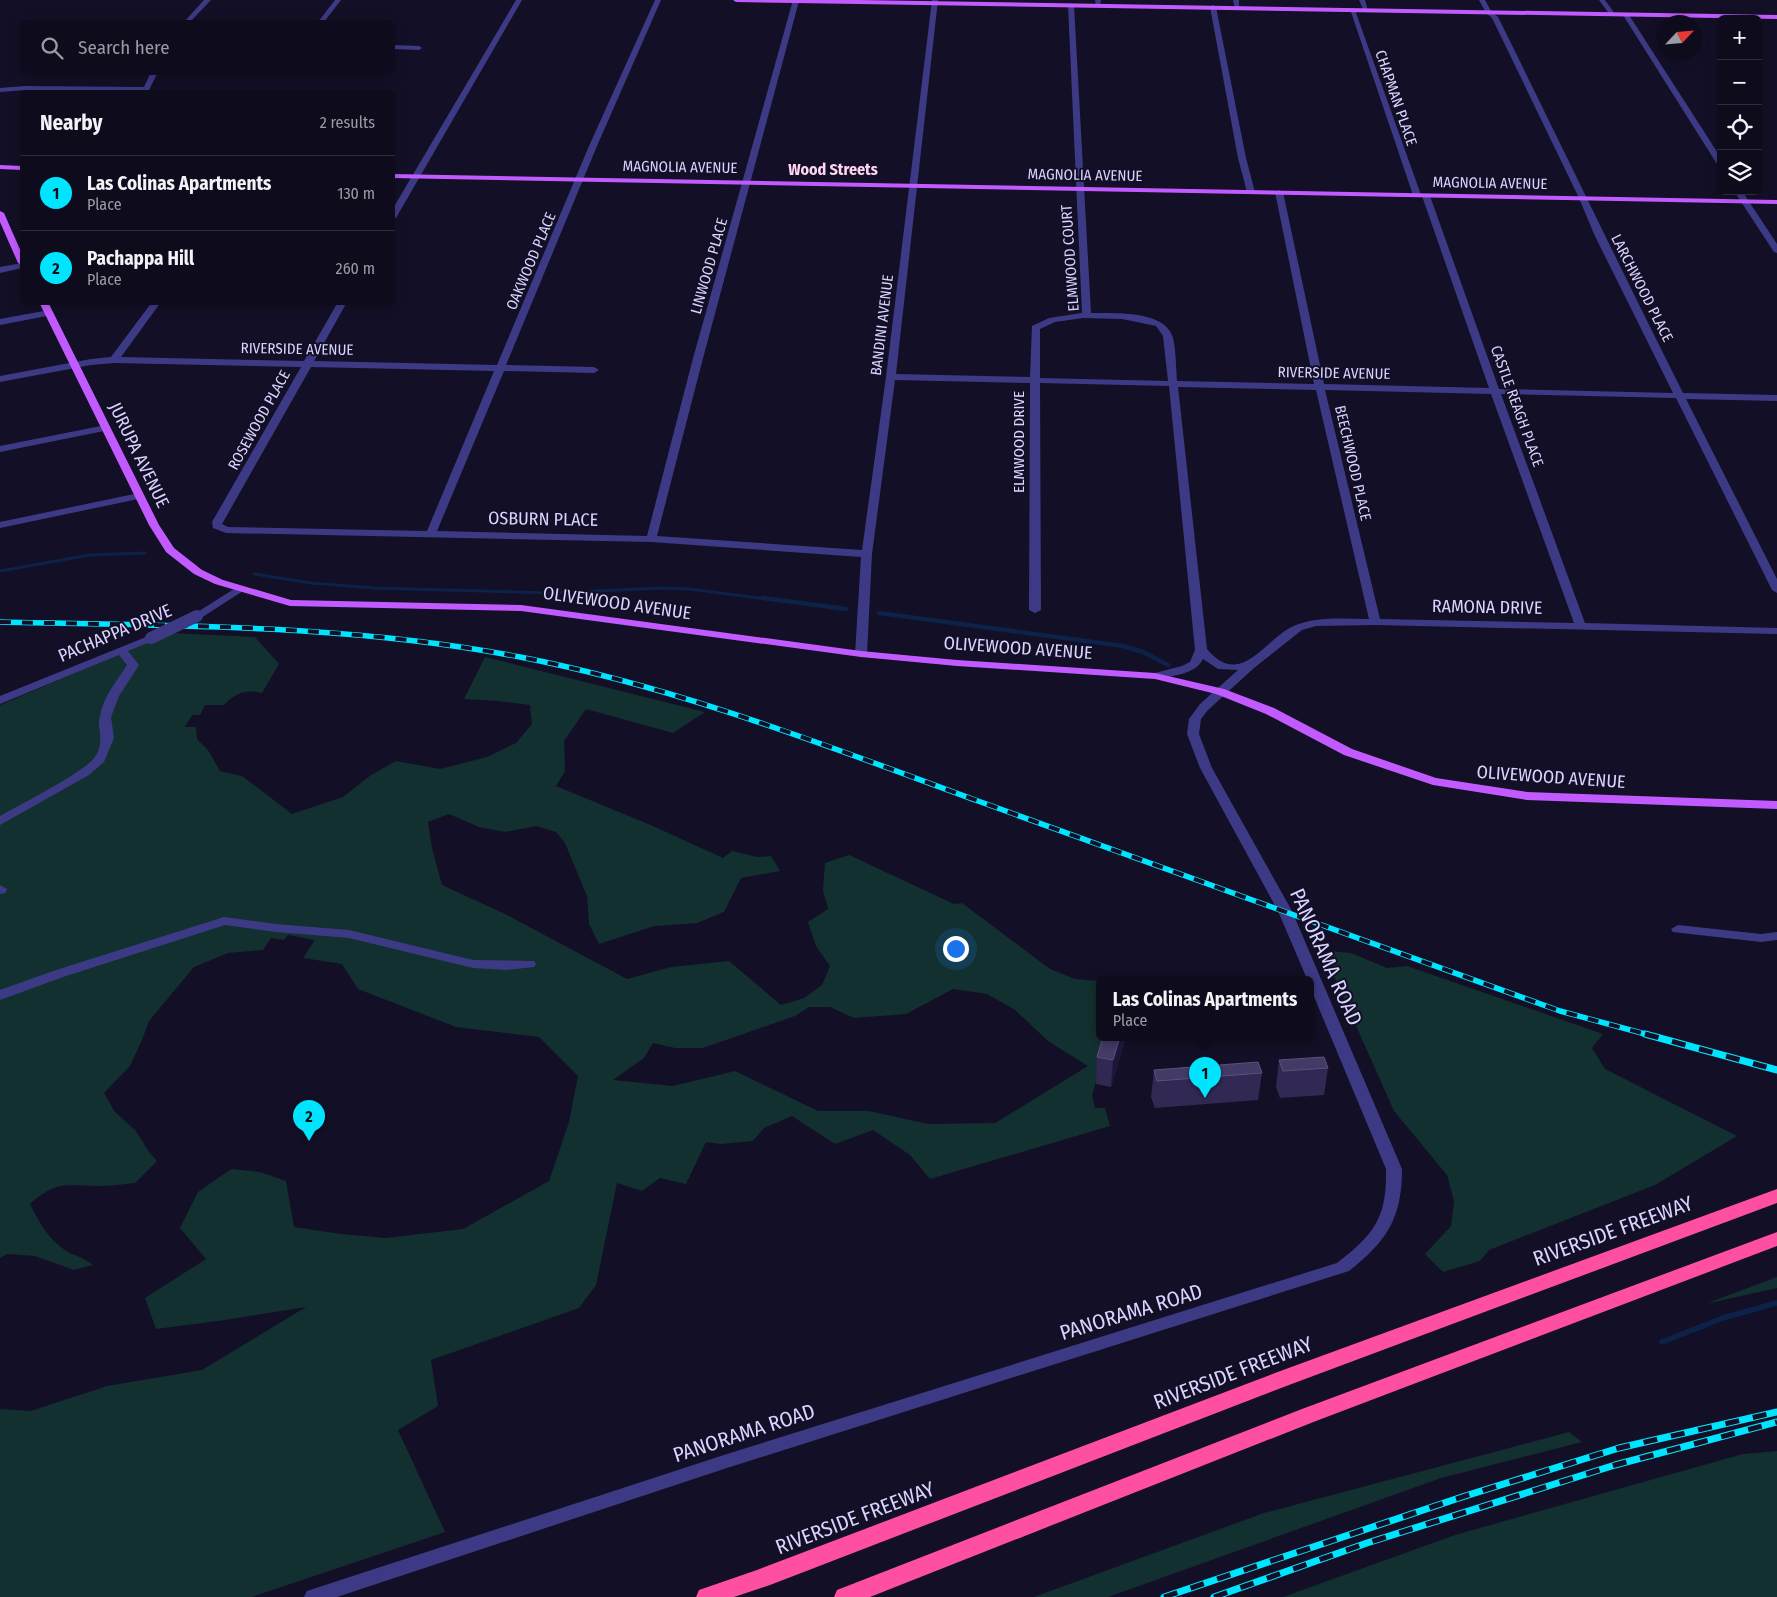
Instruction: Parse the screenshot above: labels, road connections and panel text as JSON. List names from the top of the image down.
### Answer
{
  "streets": {
    "highway": ["RIVERSIDE FREEWAY"],
    "main road": ["MAGNOLIA AVENUE", "JURUPA AVENUE", "OLIVEWOOD AVENUE"],
    "street": [
      "CHAPMAN PLACE",
      "ELMWOOD COURT",
      "OAKWOOD PLACE",
      "LINWOOD PLACE",
      "LARCHWOOD PLACE",
      "BANDINI AVENUE",
      "RIVERSIDE AVENUE",
      "CASTLE REAGH PLACE",
      "ROSEWOOD PLACE",
      "ELMWOOD DRIVE",
      "BEECHWOOD PLACE",
      "OSBURN PLACE",
      "RAMONA DRIVE",
      "PACHAPPA DRIVE",
      "PANORAMA ROAD"
    ]
  },
  "crossings": [
    ["CHAPMAN PLACE", "MAGNOLIA AVENUE"],
    ["CHAPMAN PLACE", "CASTLE REAGH PLACE"],
    ["MAGNOLIA AVENUE", "ELMWOOD COURT"],
    ["MAGNOLIA AVENUE", "OAKWOOD PLACE"],
    ["MAGNOLIA AVENUE", "LINWOOD PLACE"],
    ["MAGNOLIA AVENUE", "LARCHWOOD PLACE"],
    ["MAGNOLIA AVENUE", "BANDINI AVENUE"],
    ["MAGNOLIA AVENUE", "CASTLE REAGH PLACE"],
    ["MAGNOLIA AVENUE", "BEECHWOOD PLACE"],
    ["ELMWOOD COURT", "RIVERSIDE AVENUE"],
    ["ELMWOOD COURT", "ELMWOOD DRIVE"],
    ["OAKWOOD PLACE", "RIVERSIDE AVENUE"],
    ["OAKWOOD PLACE", "OSBURN PLACE"],
    ["LINWOOD PLACE", "OSBURN PLACE"],
    ["LARCHWOOD PLACE", "RIVERSIDE AVENUE"],
    ["BANDINI AVENUE", "RIVERSIDE AVENUE"],
    ["BANDINI AVENUE", "OSBURN PLACE"],
    ["BANDINI AVENUE", "OLIVEWOOD AVENUE"],
    ["RIVERSIDE AVENUE", "CASTLE REAGH PLACE"],
    ["RIVERSIDE AVENUE", "ROSEWOOD PLACE"],
    ["RIVERSIDE AVENUE", "ELMWOOD DRIVE"],
    ["RIVERSIDE AVENUE", "JURUPA AVENUE"],
    ["RIVERSIDE AVENUE", "BEECHWOOD PLACE"],
    ["CASTLE REAGH PLACE", "RAMONA DRIVE"],
    ["ROSEWOOD PLACE", "OSBURN PLACE"],
    ["JURUPA AVENUE", "OLIVEWOOD AVENUE"],
    ["JURUPA AVENUE", "PACHAPPA DRIVE"],
    ["BEECHWOOD PLACE", "RAMONA DRIVE"],
    ["OLIVEWOOD AVENUE", "RAMONA DRIVE"],
    ["OLIVEWOOD AVENUE", "PACHAPPA DRIVE"],
    ["OLIVEWOOD AVENUE", "PANORAMA ROAD"],
    ["RAMONA DRIVE", "PANORAMA ROAD"]
  ],
  "districts": ["Wood Streets"],
  "north": "top right",
  "page": {
    "map_buttons": ["+", "−"],
    "search": "Search here",
    "heading": ["Nearby", "2 results"],
    "list": [
      {
        "mark": "1",
        "name": "Las Colinas Apartments",
        "note": "Place",
        "value": "130 m"
      },
      {
        "mark": "2",
        "name": "Pachappa Hill",
        "note": "Place",
        "value": "260 m"
      }
    ],
    "popup": ["Las Colinas Apartments", "Place"],
    "pins": ["1", "2"]
  }
}
